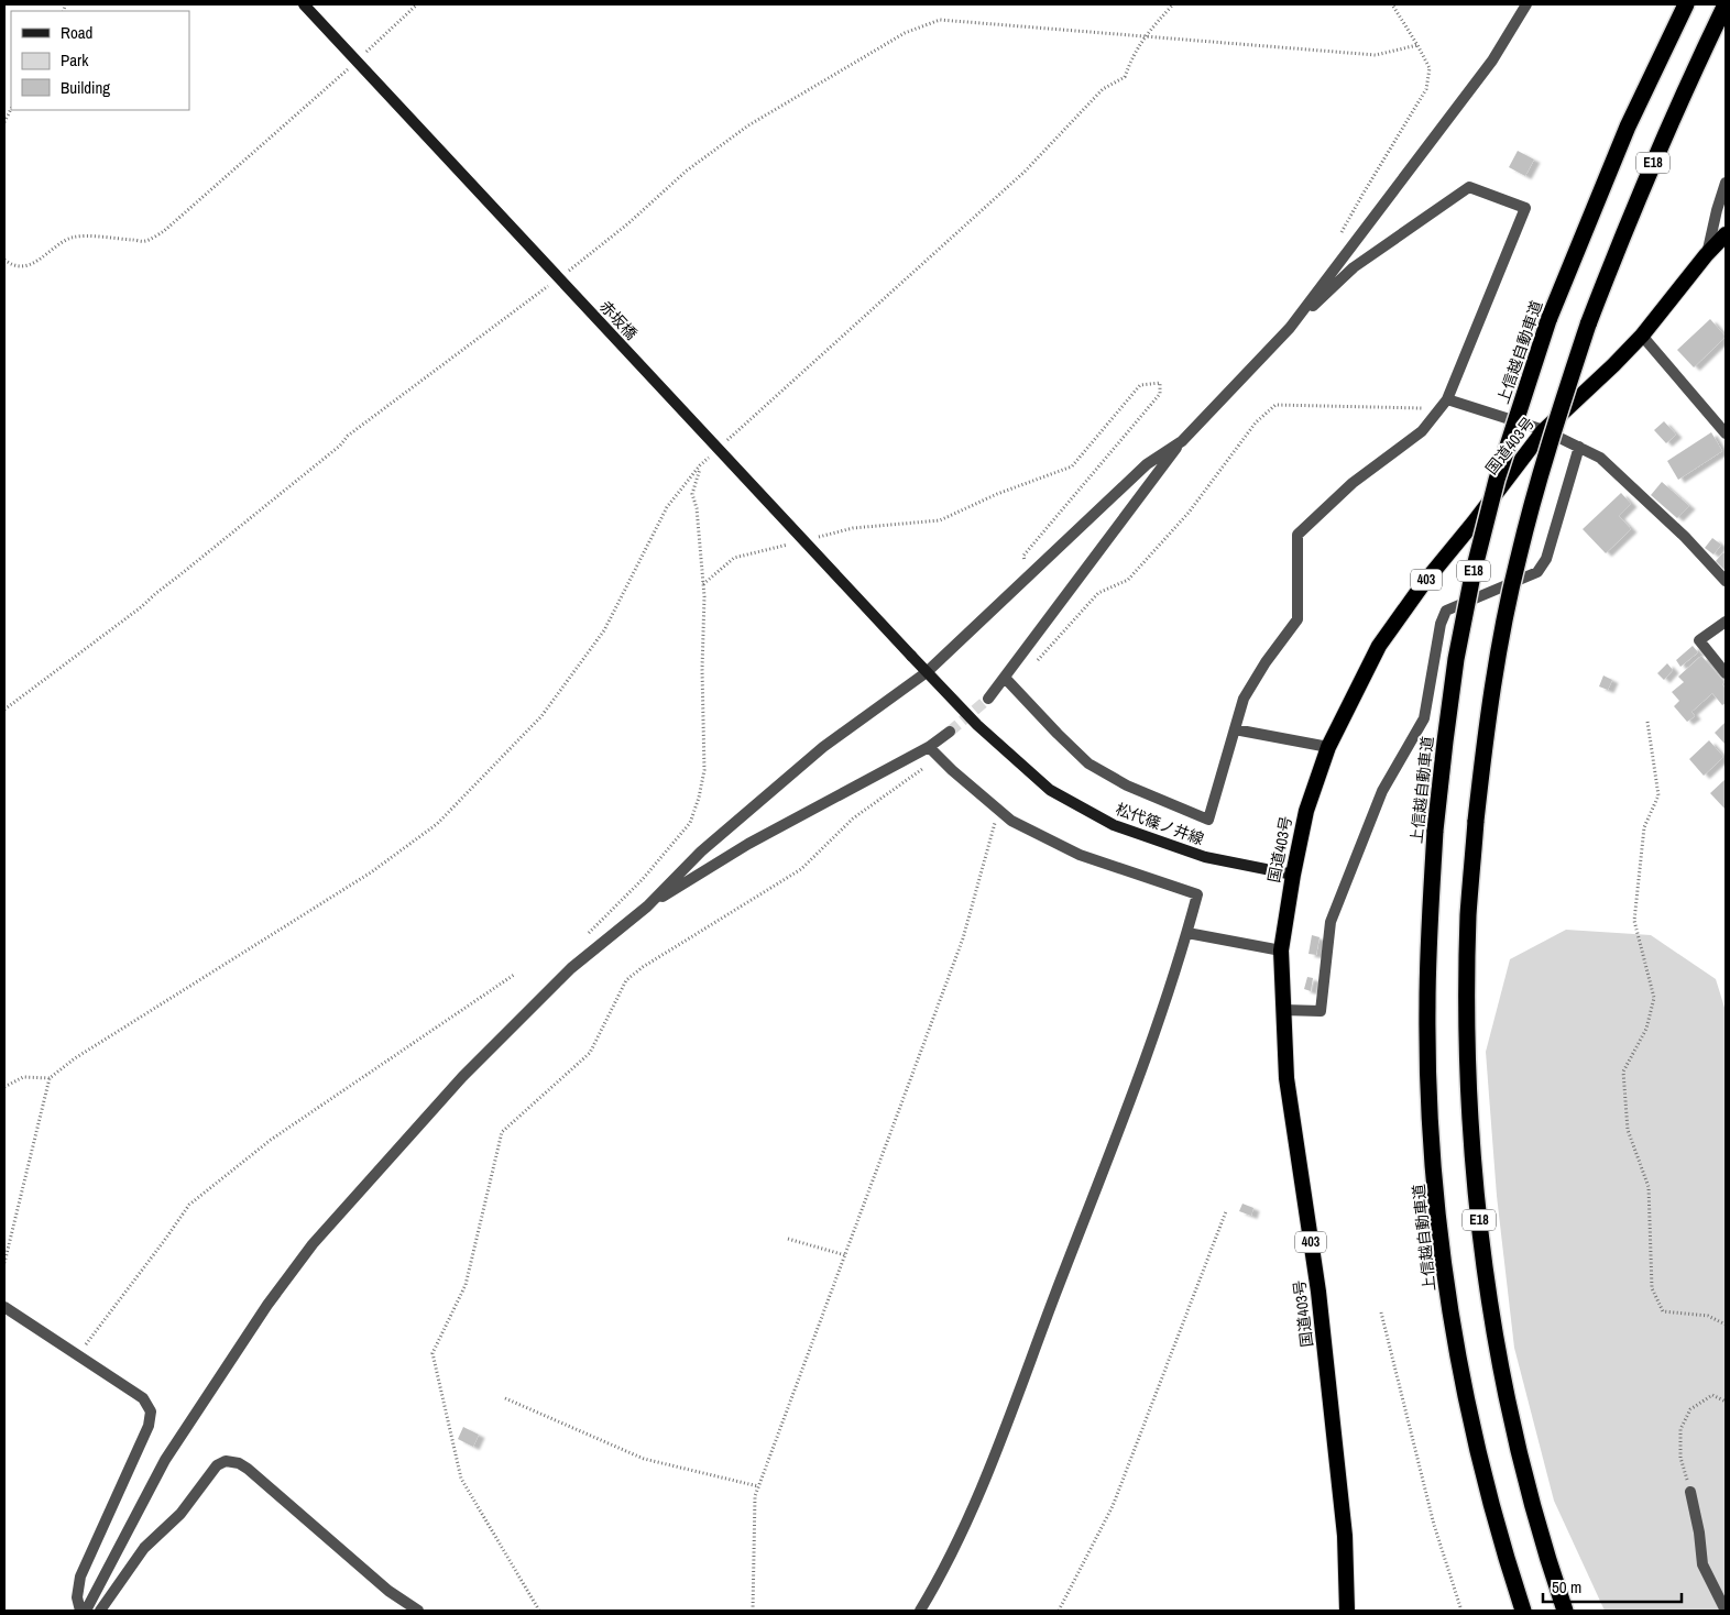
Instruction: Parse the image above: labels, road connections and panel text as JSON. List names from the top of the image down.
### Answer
{
  "streets": {
    "highway": [
      "E18",
      "上信越自動車道",
      "国道403号",
      "403"
    ],
    "main road": ["赤坂橋", "松代篠ノ井線"]
  },
  "crossings": [
    ["赤坂橋", "松代篠ノ井線"],
    ["国道403号", "松代篠ノ井線"]
  ],
  "legend": ["Road", "Park", "Building"],
  "scale_bar": "50 m"
}
